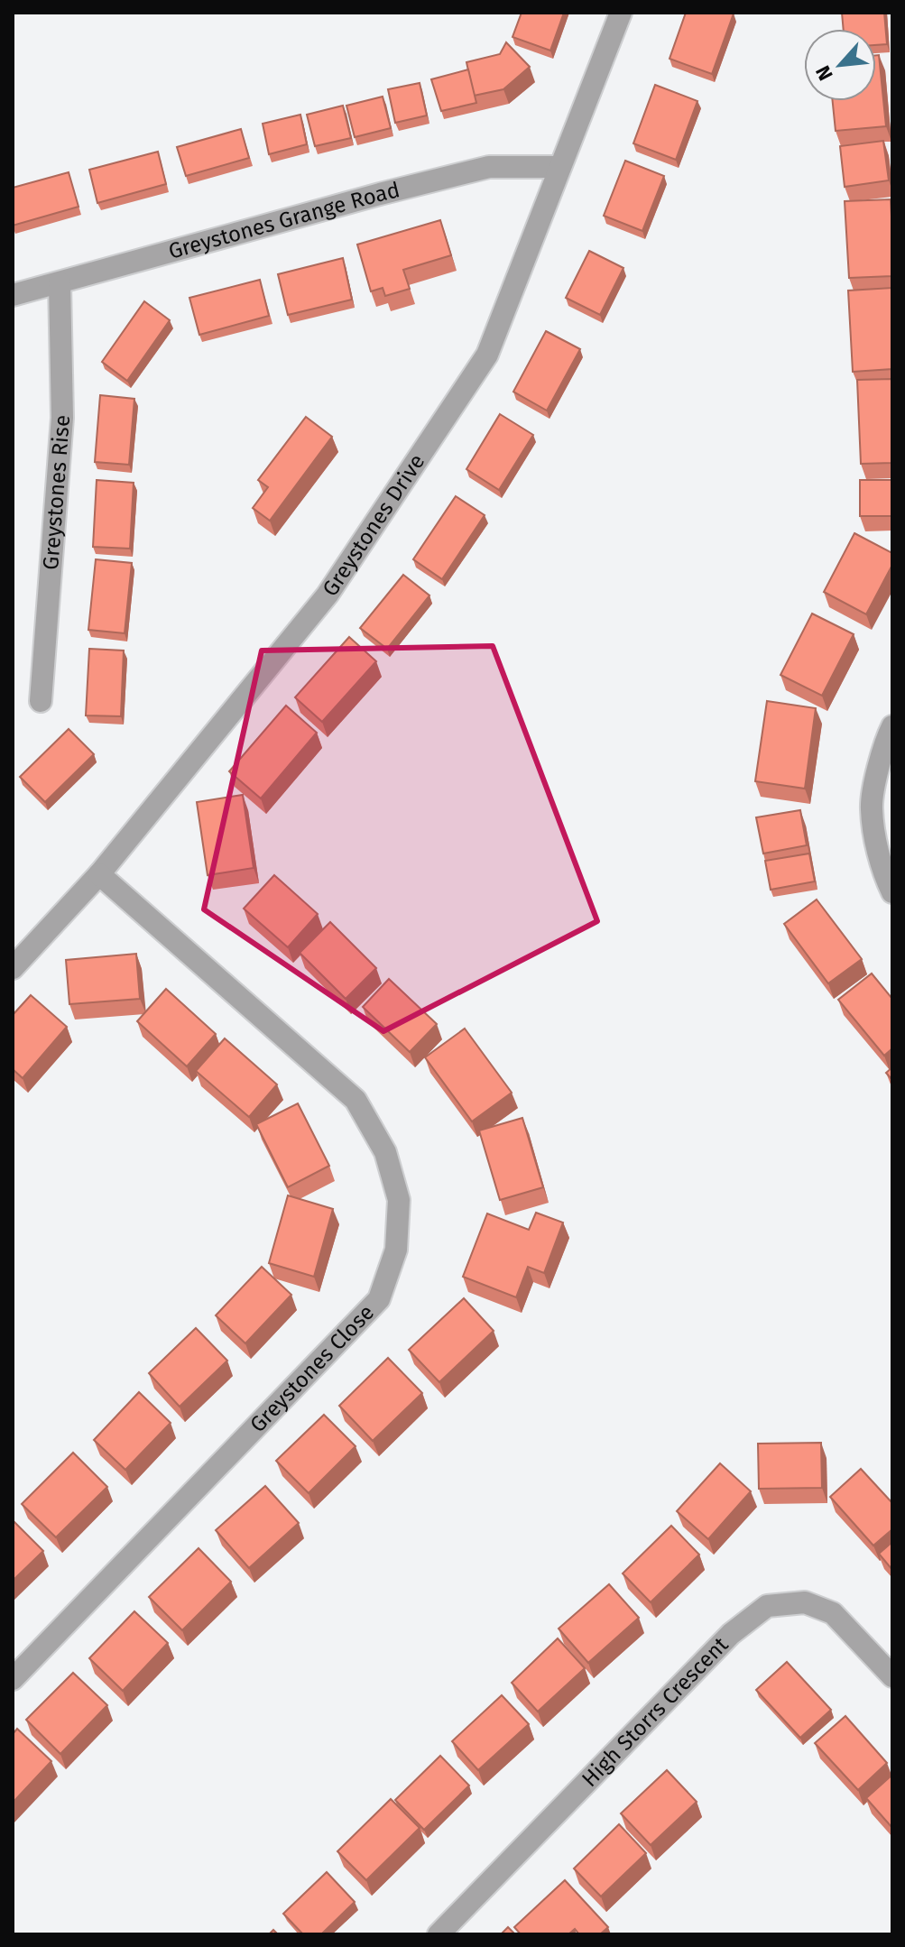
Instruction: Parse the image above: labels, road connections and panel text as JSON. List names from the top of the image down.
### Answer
{
  "streets": {
    "street": [
      "Greystones Grange Road",
      "Greystones Rise",
      "Greystones Drive",
      "Greystones Close",
      "High Storrs Crescent"
    ]
  },
  "crossings": [
    ["Greystones Grange Road", "Greystones Rise"],
    ["Greystones Grange Road", "Greystones Drive"],
    ["Greystones Drive", "Greystones Close"]
  ],
  "north": "bottom left"
}
